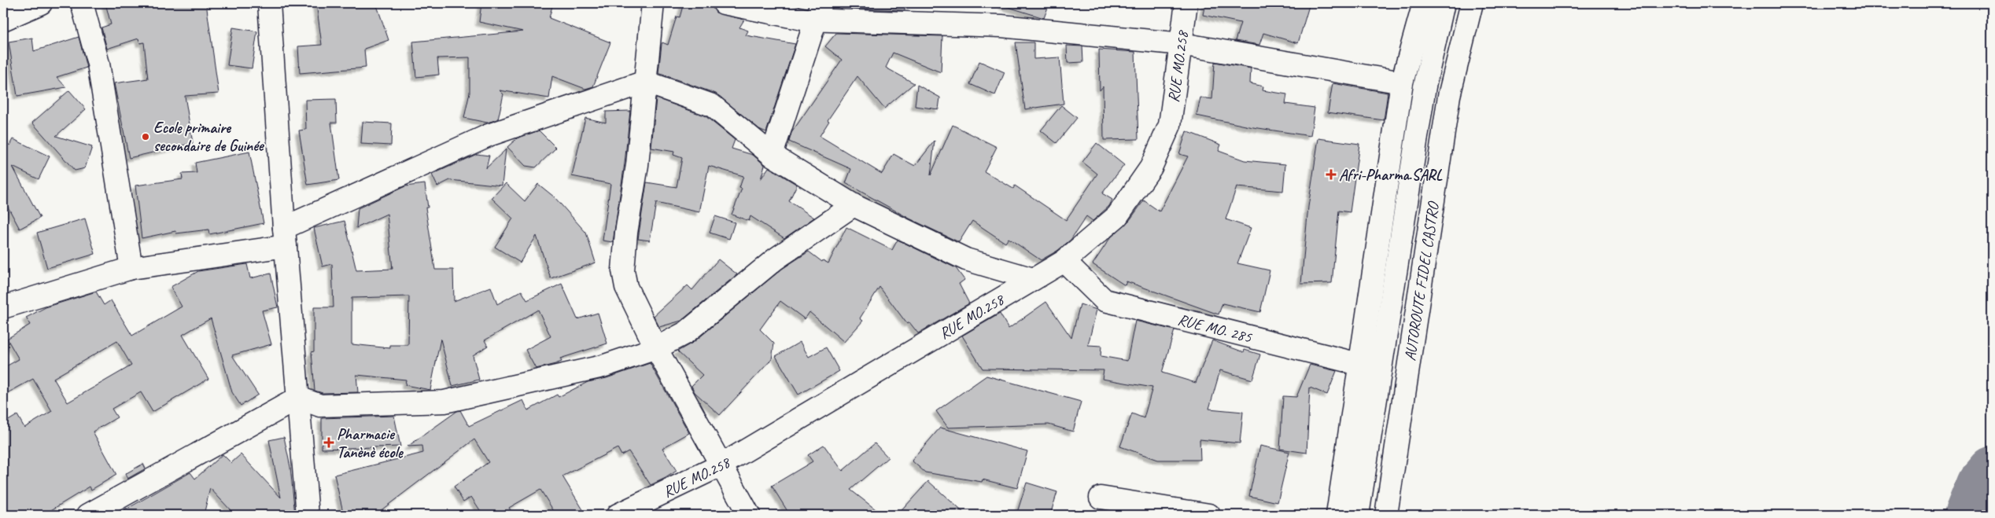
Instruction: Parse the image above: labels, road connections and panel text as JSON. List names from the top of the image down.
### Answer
{
  "streets": {
    "main road": ["RUE MO.258", "AUTOROUTE FIDEL CASTRO", "RUE MO. 285"]
  },
  "crossings": [
    ["RUE MO.258", "RUE MO. 285"],
    ["AUTOROUTE FIDEL CASTRO", "RUE MO. 285"]
  ],
  "places": {
    "other": ["Ecole primaire secondaire de Guinée"],
    "health": ["Afri-Pharma.SARL", "Pharmacie Tanènè école"]
  }
}
